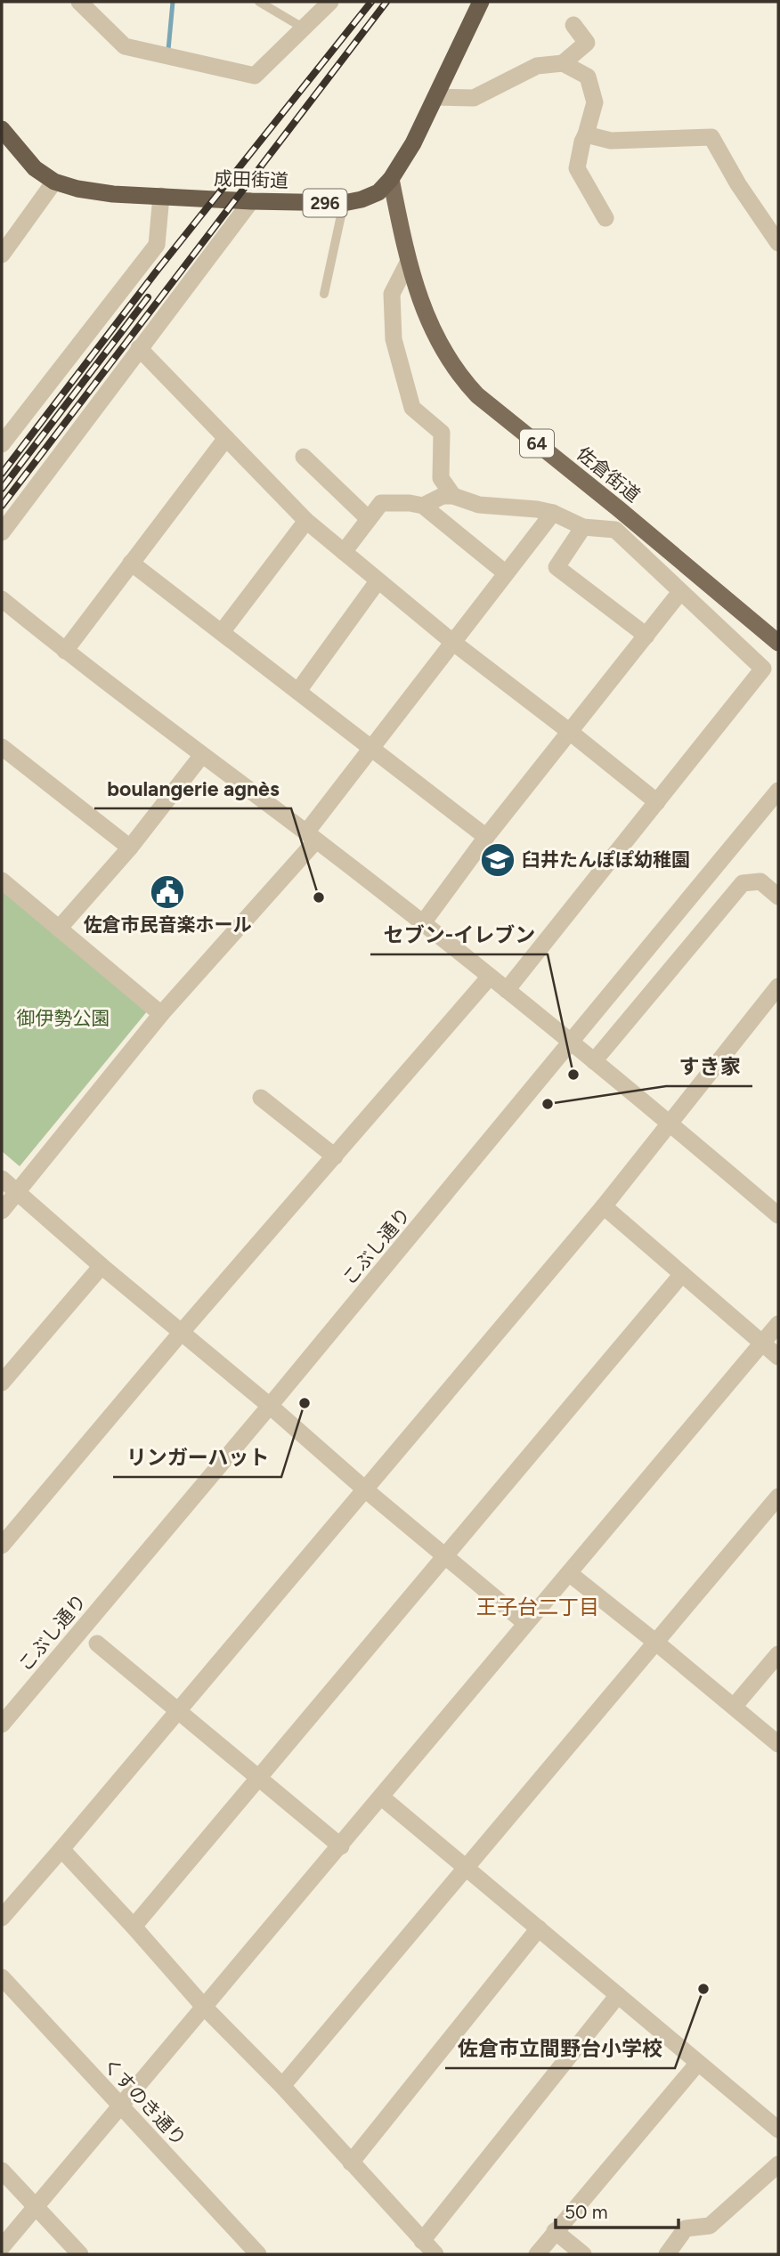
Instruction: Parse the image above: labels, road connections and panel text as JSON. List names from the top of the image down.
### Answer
{
  "streets": {
    "highway": ["成田街道", "296"],
    "main road": ["64", "佐倉街道"],
    "street": ["こぶし通り", "くすのき通り"]
  },
  "crossings": [
    ["成田街道", "佐倉街道"]
  ],
  "districts": ["王子台二丁目"],
  "parks": ["御伊勢公園"],
  "places": {
    "school or university": ["臼井たんぽぽ幼稚園"],
    "public building": ["佐倉市民音楽ホール"],
    "other": [
      "boulangerie agnès",
      "セブン-イレブン",
      "すき家",
      "リンガーハット",
      "佐倉市立間野台小学校"
    ]
  },
  "scale_bar": "50 m"
}
